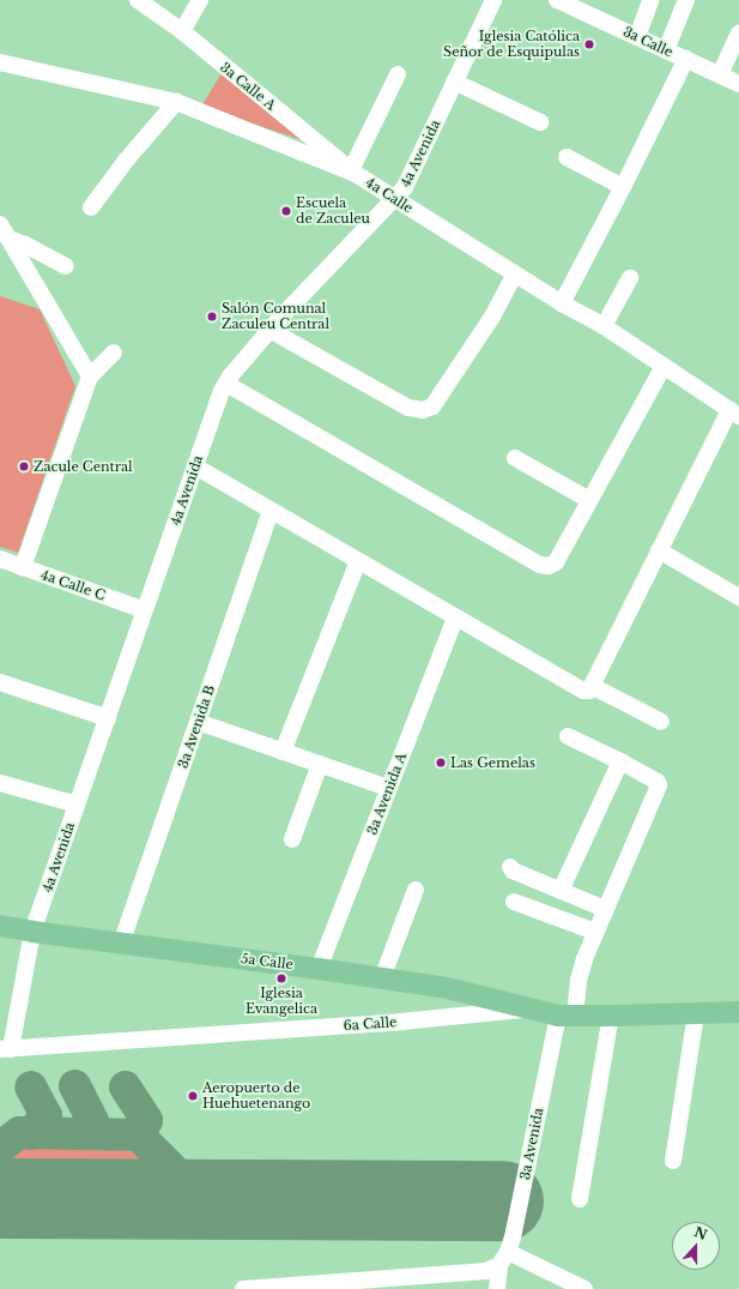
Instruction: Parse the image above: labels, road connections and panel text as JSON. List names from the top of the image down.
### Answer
{
  "streets": {
    "main road": ["5a Calle", "6a Calle"],
    "street": [
      "3a Calle",
      "3a Calle A",
      "4a Avenida",
      "4a Calle",
      "4a Calle C",
      "3a Avenida B",
      "3a Avenida A",
      "3a Avenida"
    ]
  },
  "crossings": [
    ["3a Calle A", "4a Calle"],
    ["4a Avenida", "4a Calle"],
    ["4a Avenida", "4a Calle C"],
    ["4a Avenida", "5a Calle"],
    ["4a Avenida", "6a Calle"],
    ["3a Avenida B", "5a Calle"],
    ["3a Avenida A", "5a Calle"],
    ["5a Calle", "6a Calle"],
    ["6a Calle", "3a Avenida"]
  ],
  "places": [
    "Iglesia Católica Señor de Esquipulas",
    "Escuela de Zaculeu",
    "Salón Comunal Zaculeu Central",
    "Zacule Central",
    "Las Gemelas",
    "Iglesia Evangelica",
    "Aeropuerto de Huehuetenango"
  ],
  "north": "top"
}
